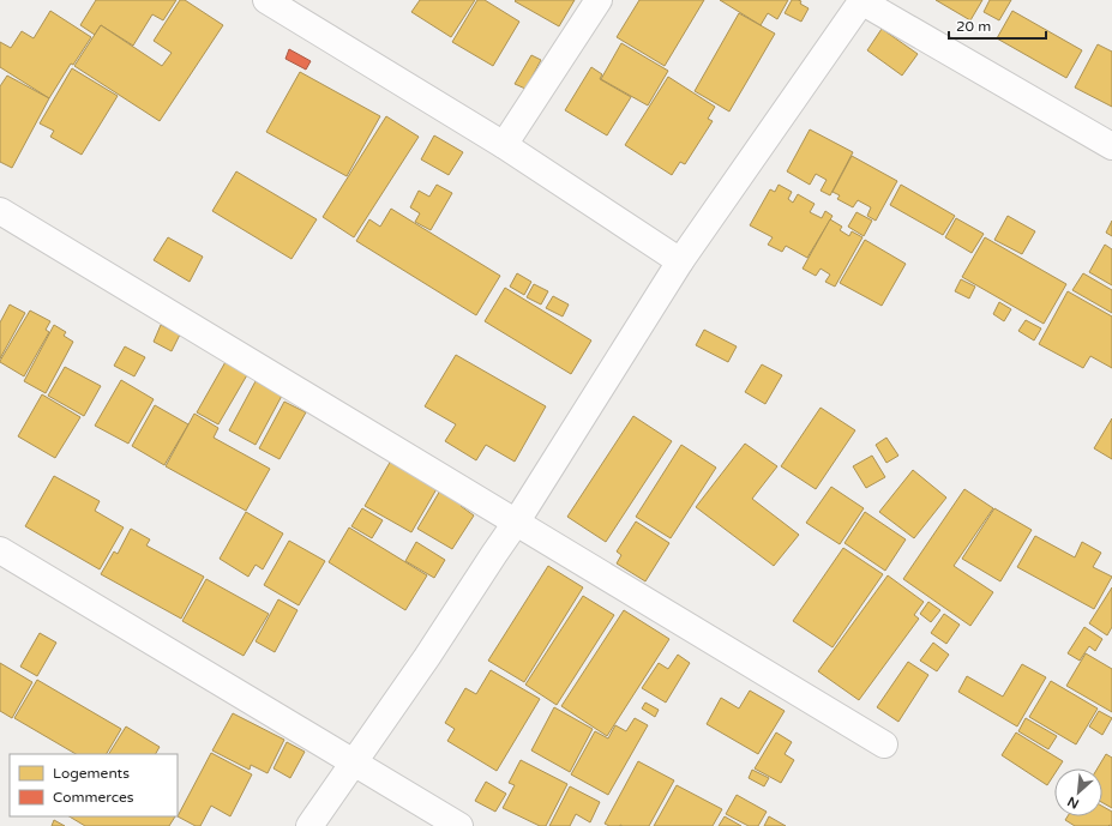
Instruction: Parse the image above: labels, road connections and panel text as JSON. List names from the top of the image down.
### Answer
{
  "legend": ["Logements", "Commerces"],
  "scale_bar": "20 m",
  "north": "bottom left"
}
